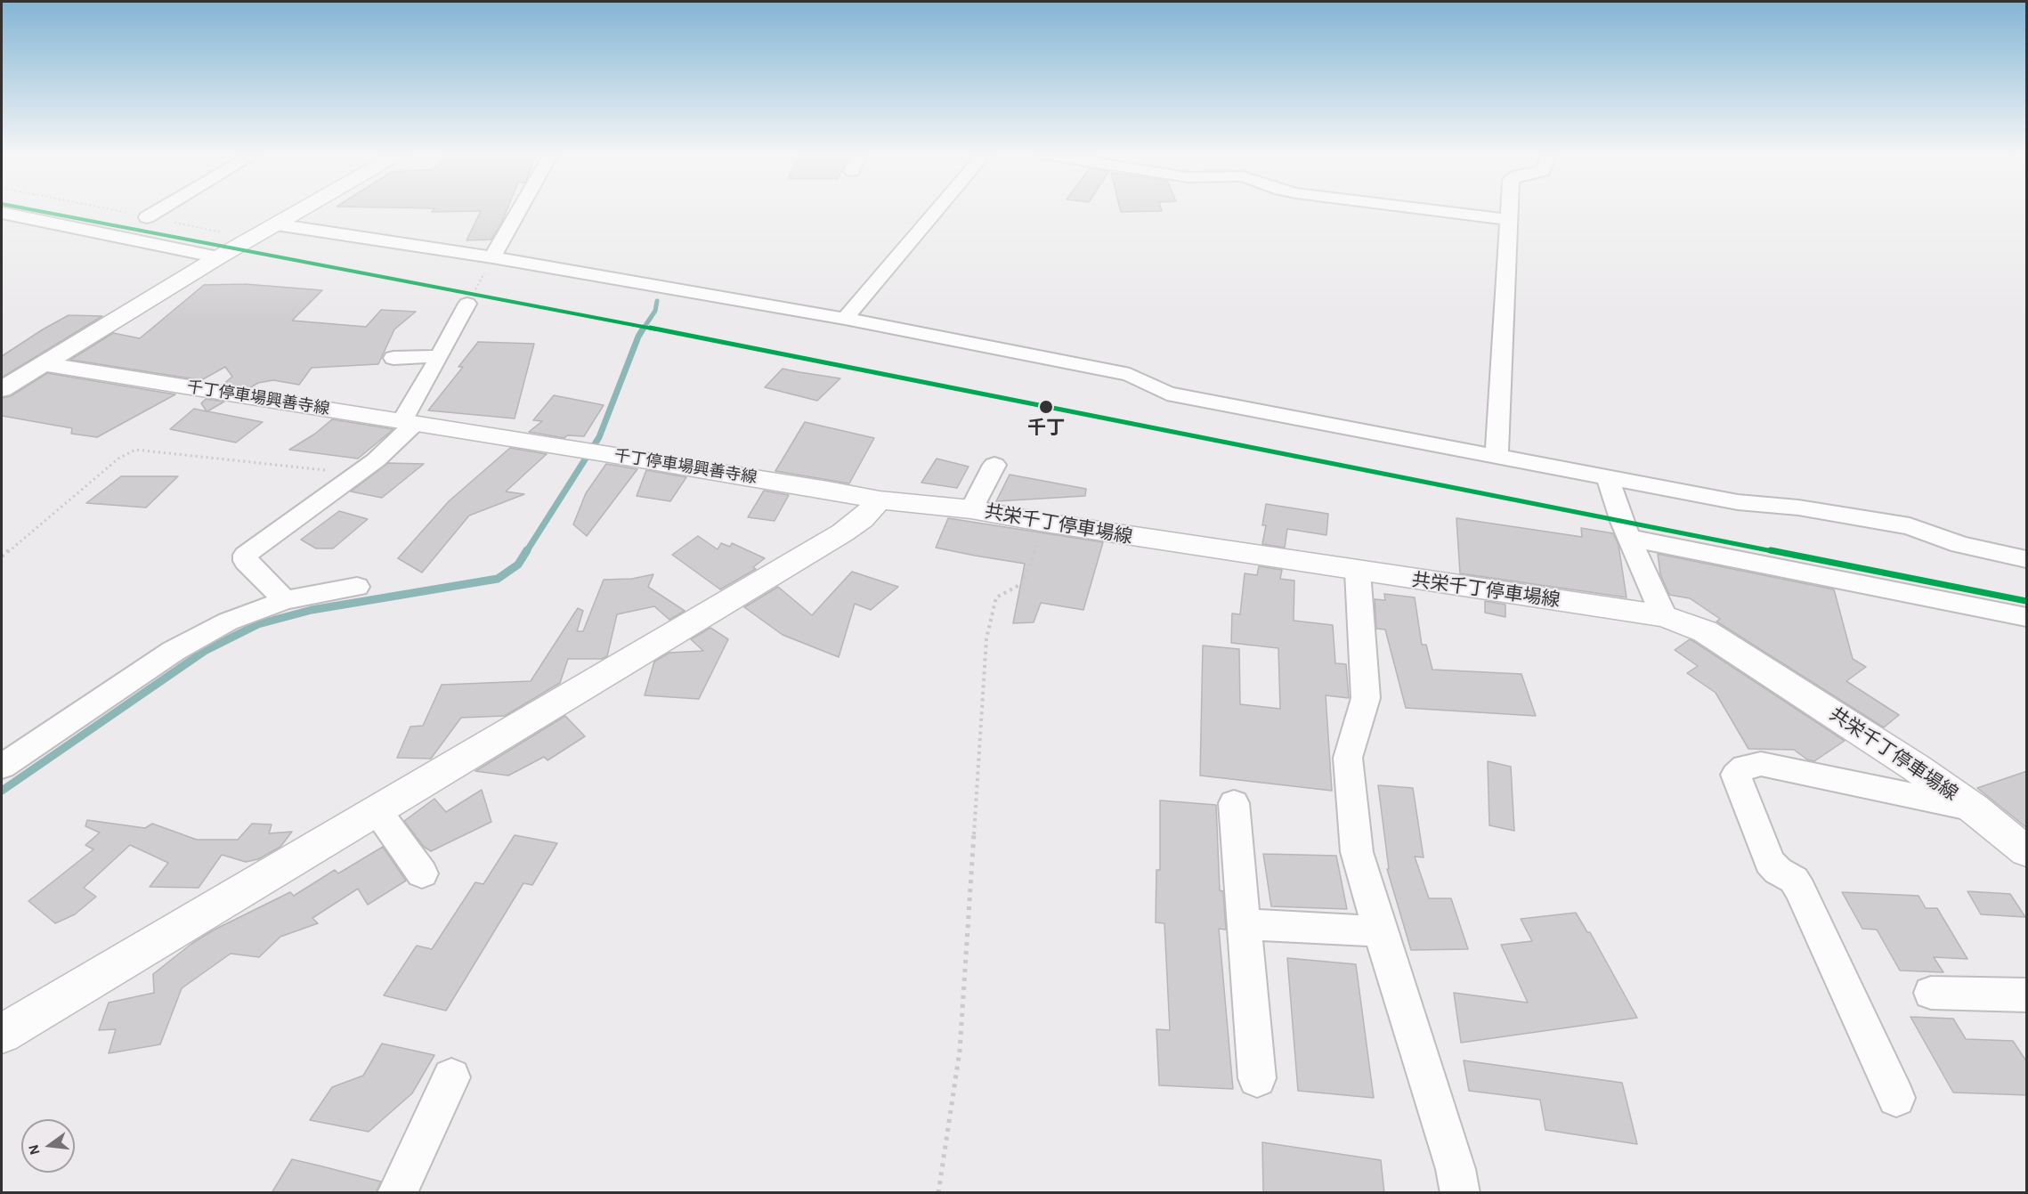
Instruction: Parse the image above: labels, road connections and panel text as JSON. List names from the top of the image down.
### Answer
{
  "streets": {
    "main road": ["千丁停車場興善寺線", "共栄千丁停車場線"]
  },
  "crossings": [
    ["千丁停車場興善寺線", "共栄千丁停車場線"]
  ],
  "places": ["千丁"],
  "north": "left"
}
